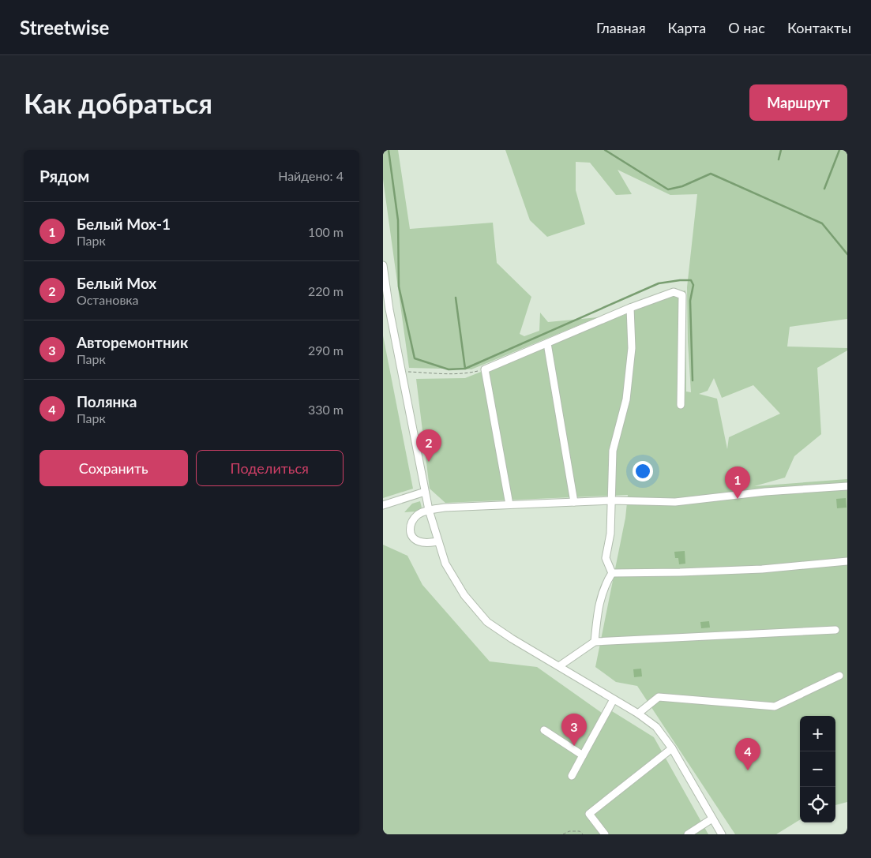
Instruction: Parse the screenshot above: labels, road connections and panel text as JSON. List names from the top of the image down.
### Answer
{
  "page": {
    "header": "Streetwise",
    "nav": [
      "Главная",
      "Карта",
      "О нас",
      "Контакты"
    ],
    "buttons": [
      "Маршрут",
      ["Сохранить", "Поделиться"]
    ],
    "title": "Как добраться",
    "heading": ["Рядом", "Найдено: 4"],
    "list": [
      {
        "mark": "1",
        "name": "Белый Мох-1",
        "note": "Парк",
        "value": "100 m"
      },
      {
        "mark": "2",
        "name": "Белый Мох",
        "note": "Остановка",
        "value": "220 m"
      },
      {
        "mark": "3",
        "name": "Авторемонтник",
        "note": "Парк",
        "value": "290 m"
      },
      {
        "mark": "4",
        "name": "Полянка",
        "note": "Парк",
        "value": "330 m"
      }
    ],
    "pins": [
      "2",
      "1",
      "3",
      "4"
    ],
    "map_buttons": ["+", "−"]
  }
}
